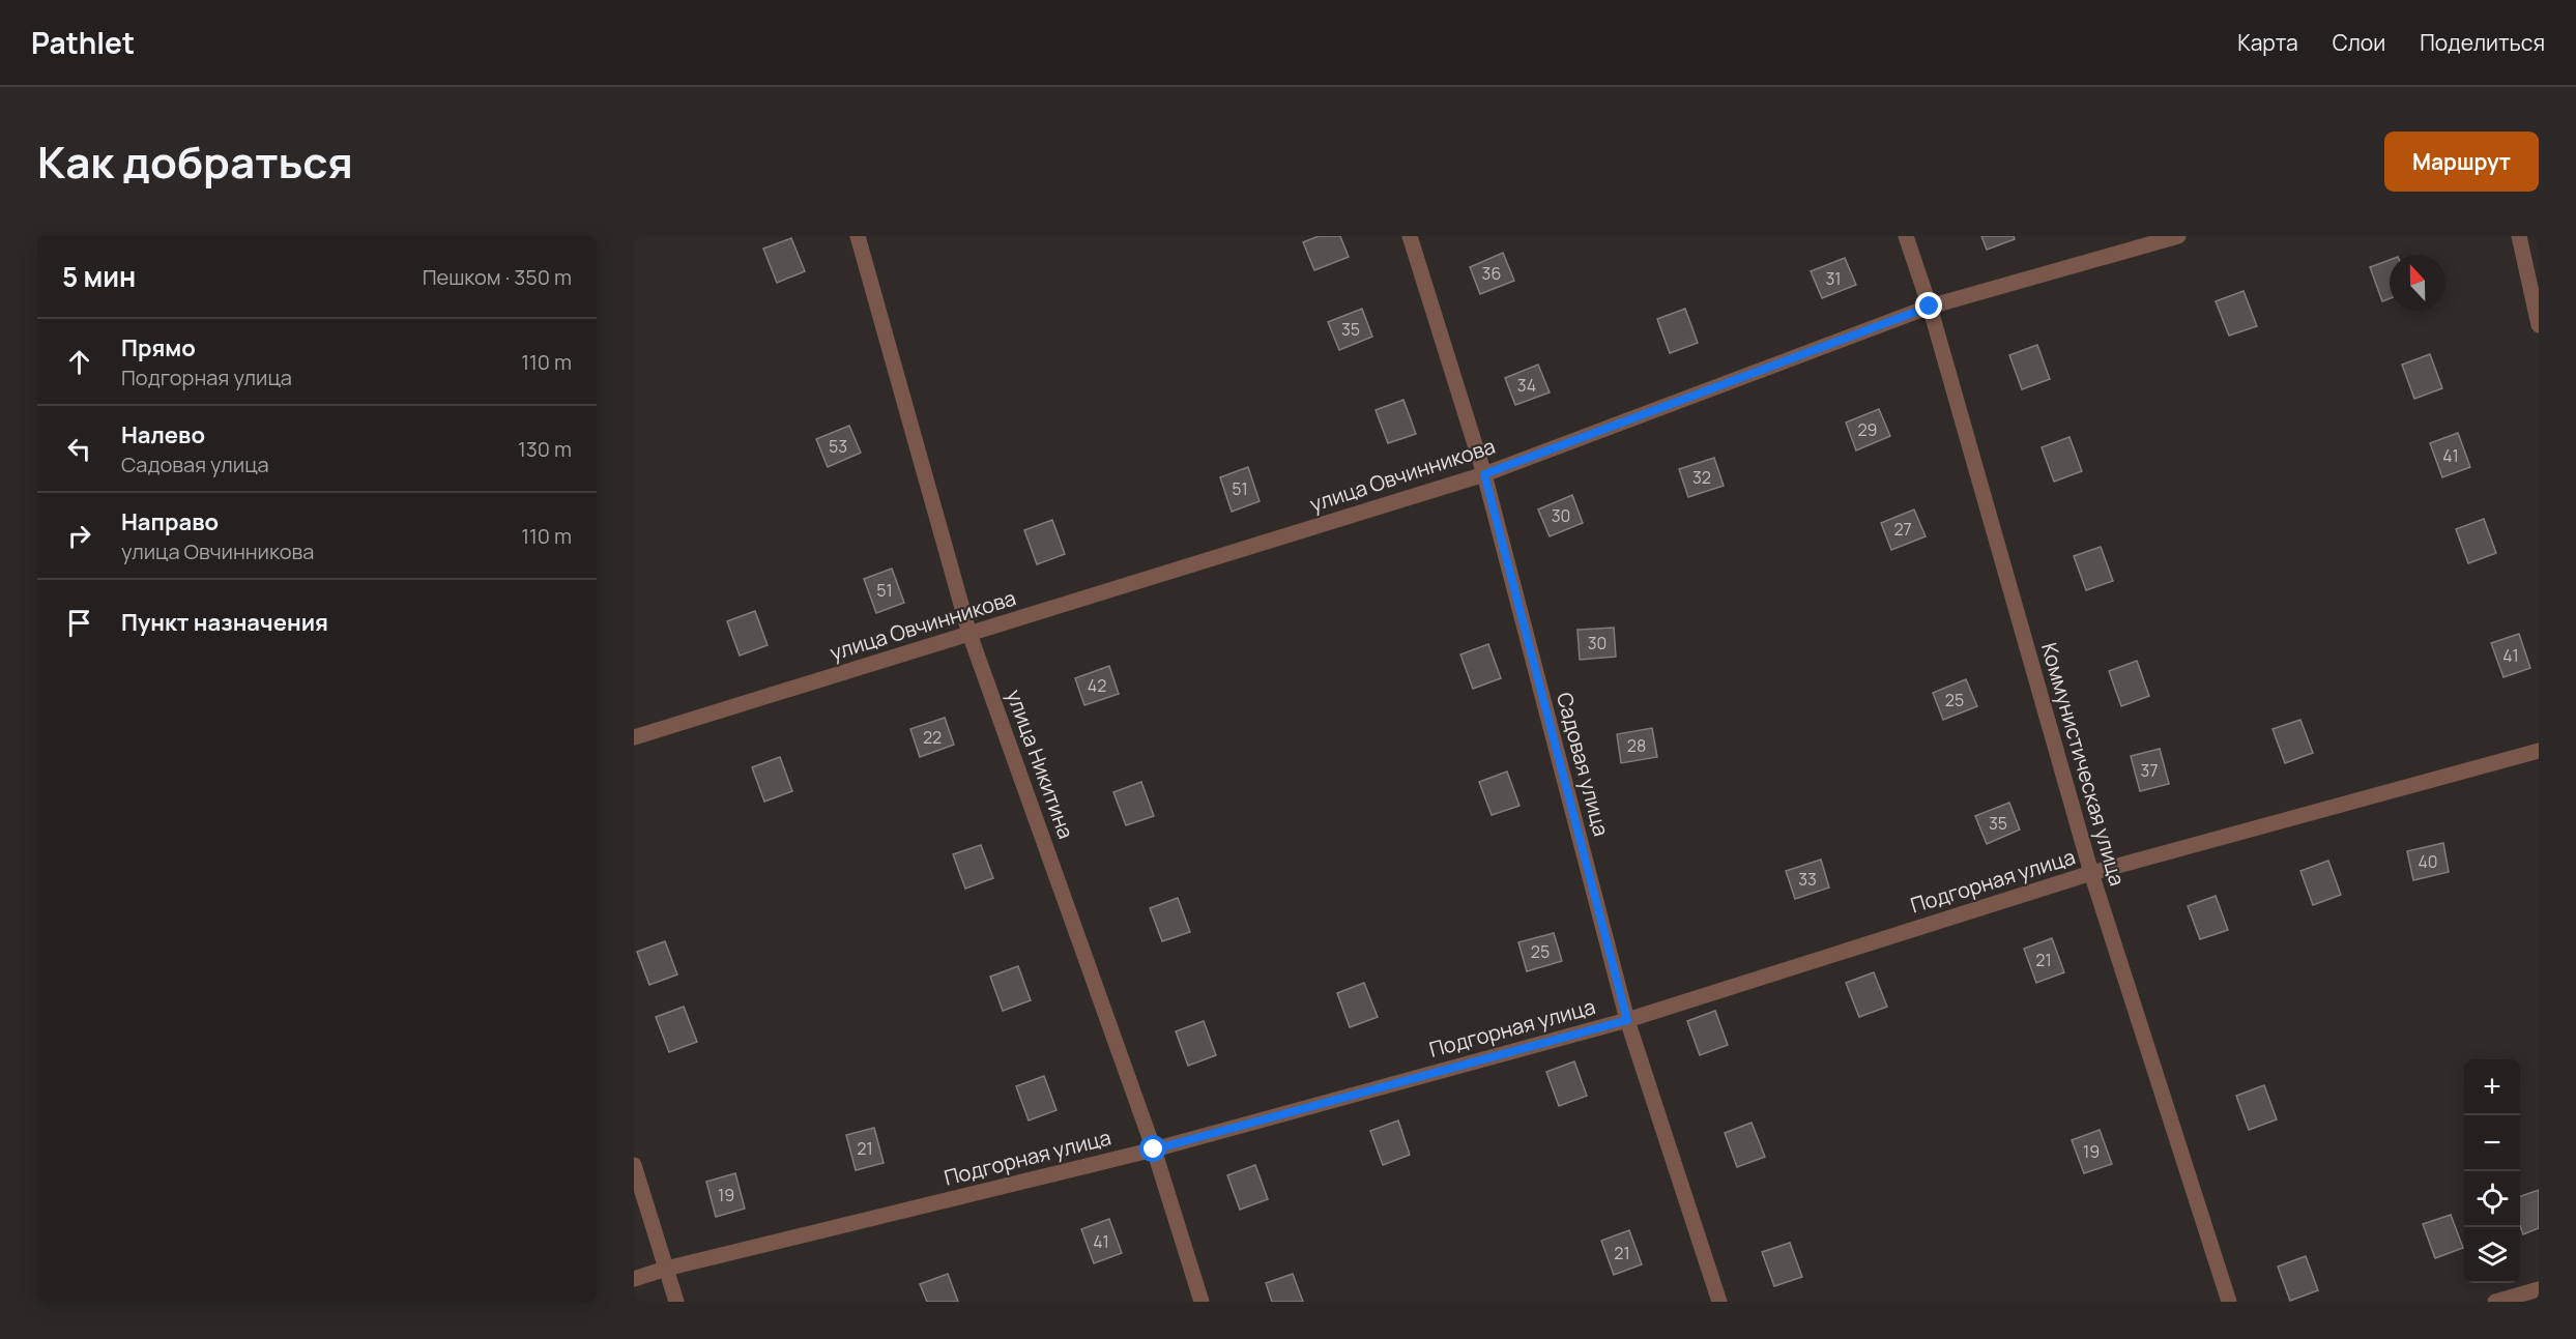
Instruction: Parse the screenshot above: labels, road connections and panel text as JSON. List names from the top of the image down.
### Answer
{
  "streets": {
    "street": [
      "улица Овчинникова",
      "улица Никитина",
      "Садовая улица",
      "Коммунистическая улица",
      "Подгорная улица"
    ]
  },
  "crossings": [
    ["улица Овчинникова", "улица Никитина"],
    ["улица Овчинникова", "Садовая улица"],
    ["улица Овчинникова", "Коммунистическая улица"],
    ["улица Никитина", "Подгорная улица"],
    ["Садовая улица", "Подгорная улица"],
    ["Коммунистическая улица", "Подгорная улица"]
  ],
  "house_numbers": [
    "36",
    "31",
    "35",
    "34",
    "29",
    "53",
    "41",
    "32",
    "51",
    "30",
    "27",
    "51",
    "30",
    "41",
    "42",
    "25",
    "22",
    "28",
    "37",
    "35",
    "40",
    "33",
    "25",
    "21",
    "21",
    "19",
    "19",
    "41",
    "21"
  ],
  "north": "top",
  "page": {
    "header": "Pathlet",
    "nav": ["Карта", "Слои", "Поделиться"],
    "title": "Как добраться",
    "buttons": "Маршрут",
    "heading": ["5 мин", "Пешком · 350 m"],
    "list": [
      ["Прямо", "Подгорная улица", "110 m"],
      ["Налево", "Садовая улица", "130 m"],
      ["Направо", "улица Овчинникова", "110 m"],
      "Пункт назначения"
    ],
    "map_buttons": ["+", "−"]
  }
}
